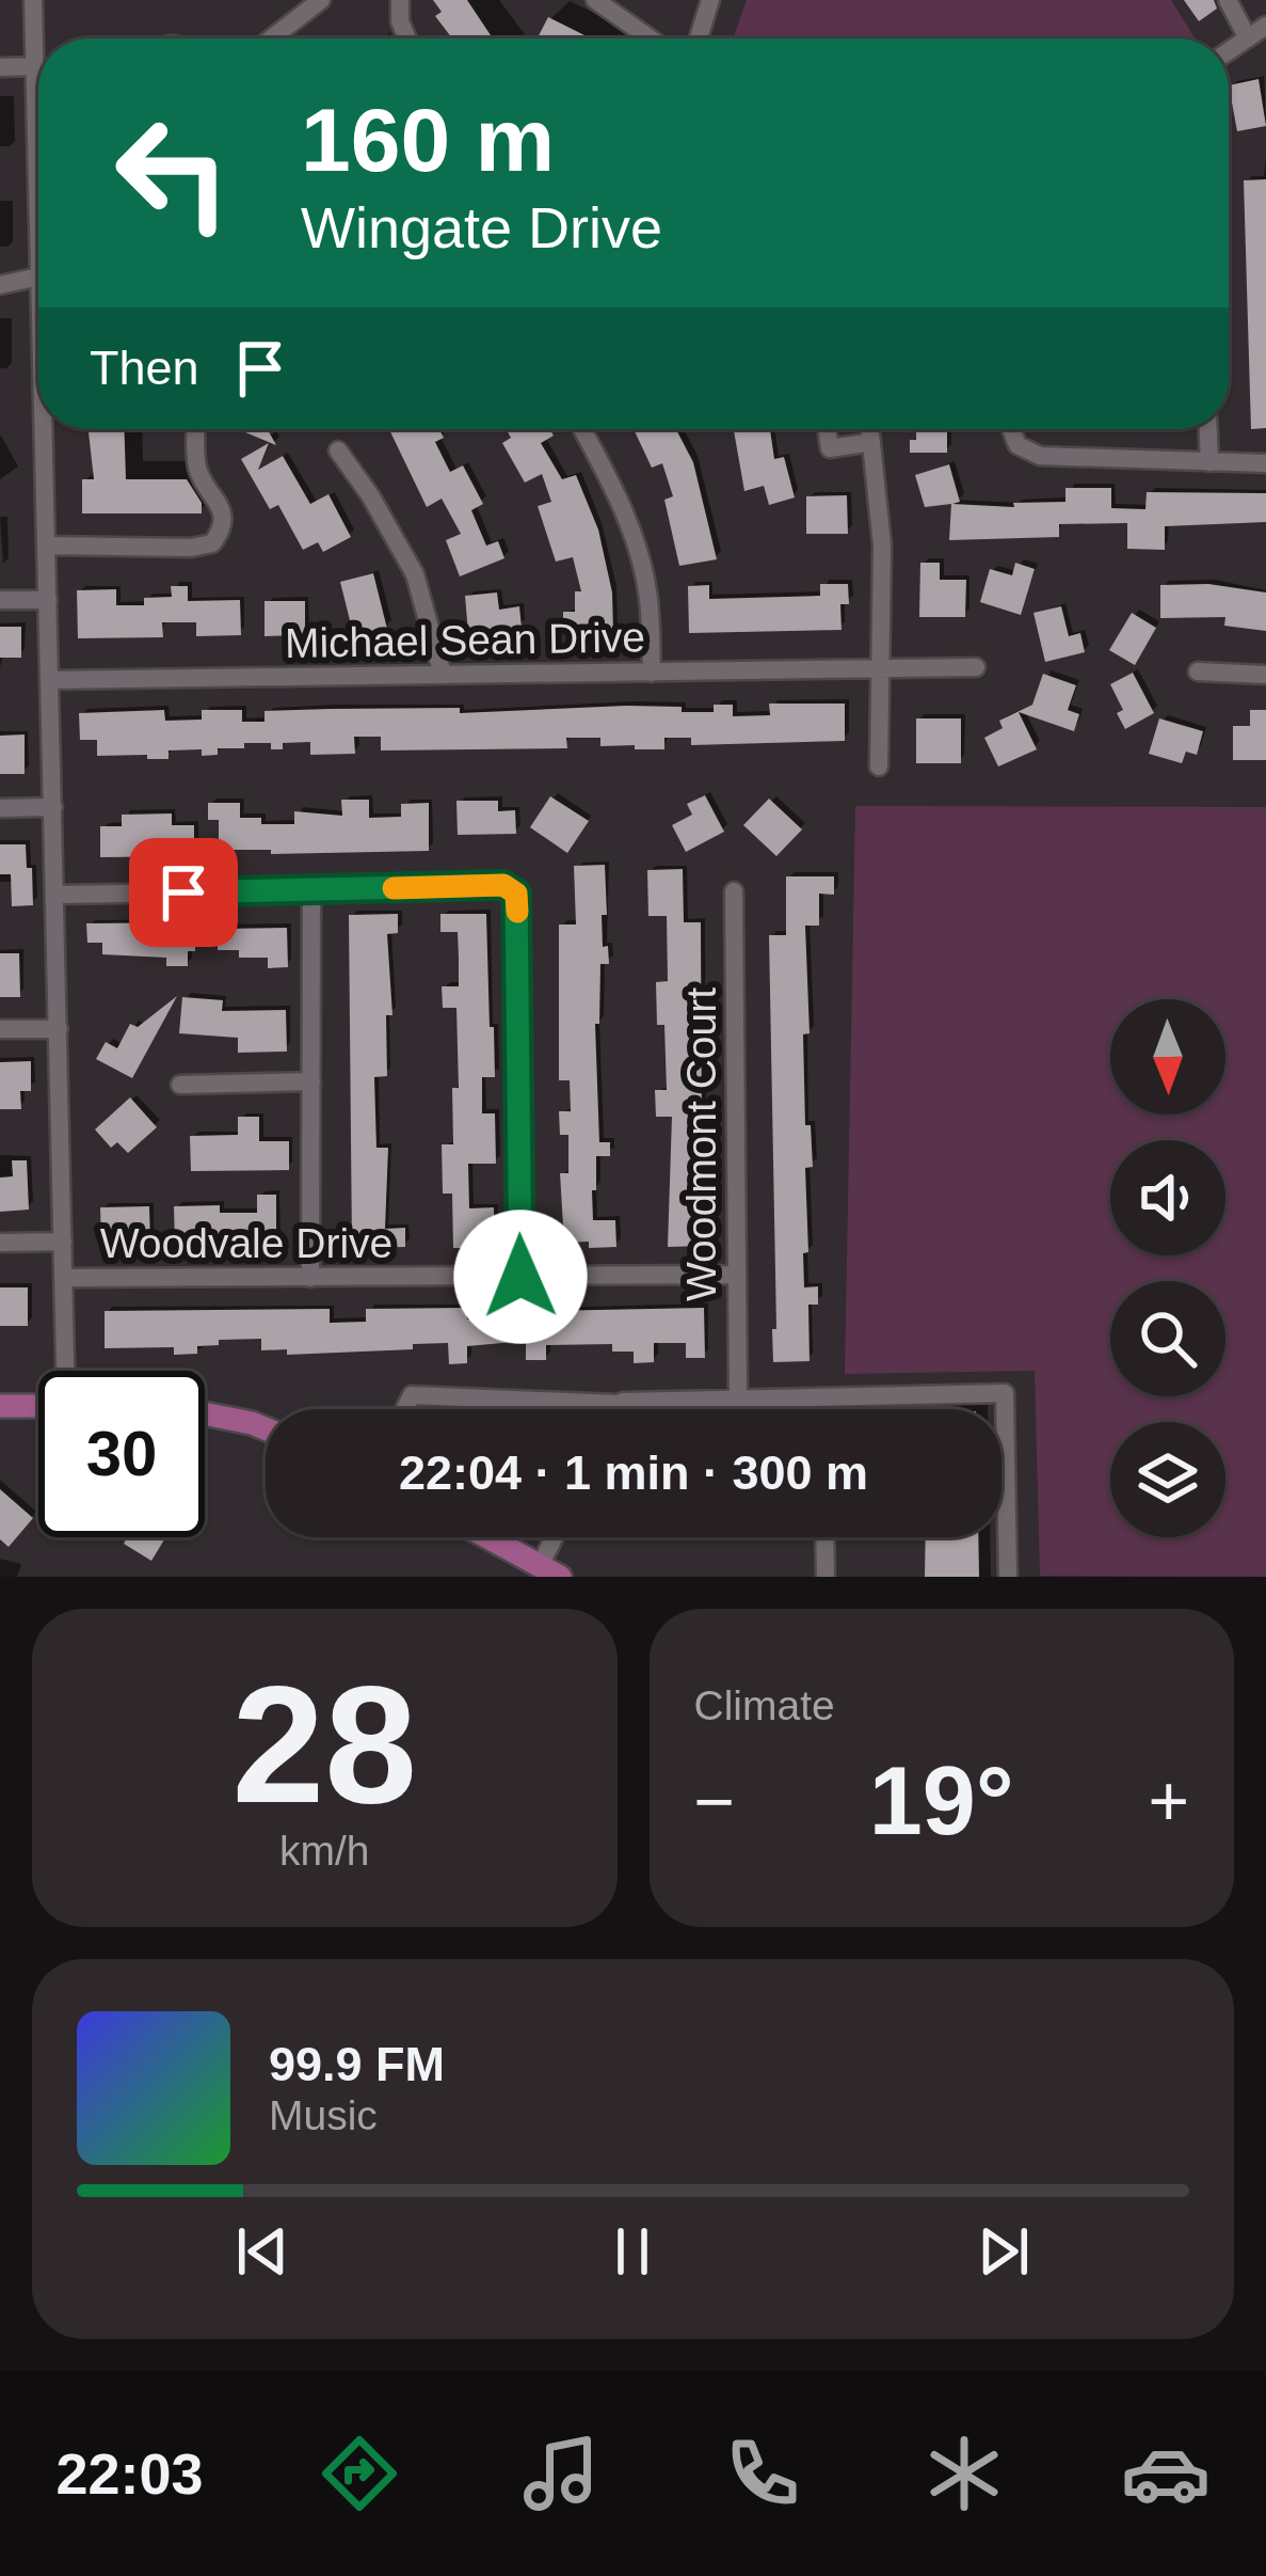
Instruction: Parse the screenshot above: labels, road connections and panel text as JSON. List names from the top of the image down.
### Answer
{
  "streets": {
    "street": ["Michael Sean Drive", "Woodmont Court", "Woodvale Drive"]
  },
  "crossings": [
    ["Woodmont Court", "Woodvale Drive"]
  ],
  "north": "bottom",
  "page": {
    "turn": ["160 m", "Wingate Drive"],
    "then": "Then",
    "limit": "30",
    "trip": "22:04 · 1 min · 300 m",
    "tile": [
      ["28", "km/h"],
      "Climate"
    ],
    "heat": ["−", "19°", "+"],
    "song": ["99.9 FM", "Music"],
    "tabs": "22:03"
  }
}
